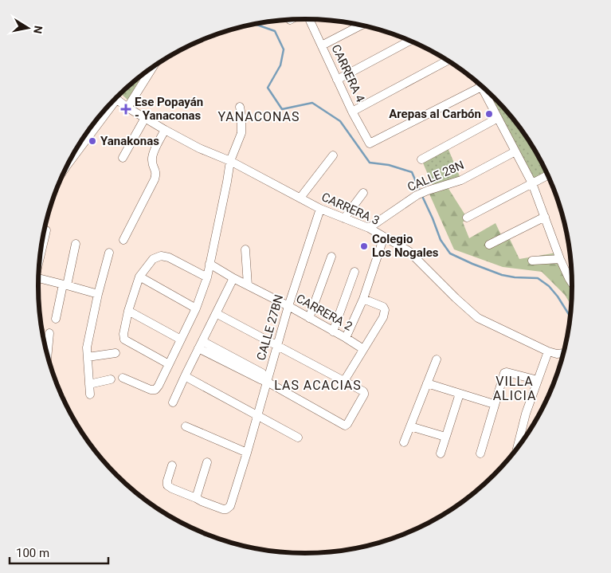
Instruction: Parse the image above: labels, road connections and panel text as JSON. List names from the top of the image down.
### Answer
{
  "streets": {
    "street": [
      "CARRERA 4",
      "CALLE 28N",
      "CARRERA 3",
      "CARRERA 2",
      "CALLE 27BN"
    ]
  },
  "crossings": [
    ["CALLE 28N", "CARRERA 3"],
    ["CARRERA 3", "CALLE 27BN"],
    ["CARRERA 2", "CALLE 27BN"]
  ],
  "districts": ["YANACONAS", "VILLA ALICIA", "LAS ACACIAS"],
  "places": {
    "health": ["Ese Popayán - Yanaconas"],
    "other": ["Arepas al Carbón", "Yanakonas", "Colegio Los Nogales"]
  },
  "scale_bar": "100 m",
  "north": "right"
}
